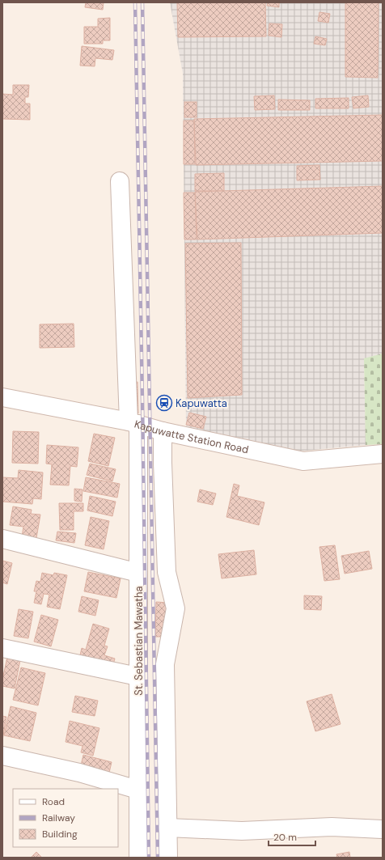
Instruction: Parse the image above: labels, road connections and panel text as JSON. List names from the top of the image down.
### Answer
{
  "streets": {
    "street": ["Kapuwatte Station Road", "St. Sebastian Mawatha"]
  },
  "crossings": [
    ["Kapuwatte Station Road", "St. Sebastian Mawatha"]
  ],
  "places": {
    "station": ["Kapuwatta"]
  },
  "legend": ["Road", "Railway", "Building"],
  "scale_bar": "20 m"
}
